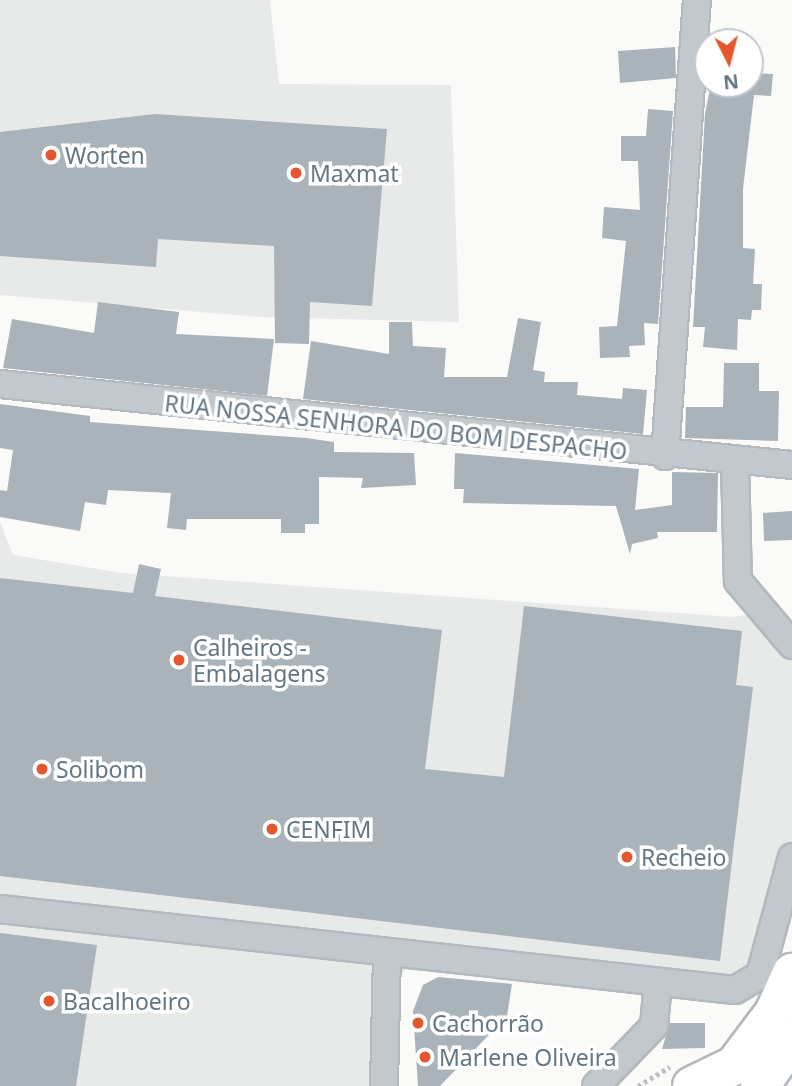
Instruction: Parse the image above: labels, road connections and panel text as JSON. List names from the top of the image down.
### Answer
{
  "streets": {
    "street": ["RUA NOSSA SENHORA DO BOM DESPACHO"]
  },
  "places": [
    "Worten",
    "Maxmat",
    "Calheiros - Embalagens",
    "Solibom",
    "CENFIM",
    "Recheio",
    "Bacalhoeiro",
    "Cachorrão",
    "Marlene Oliveira"
  ],
  "north": "bottom"
}
